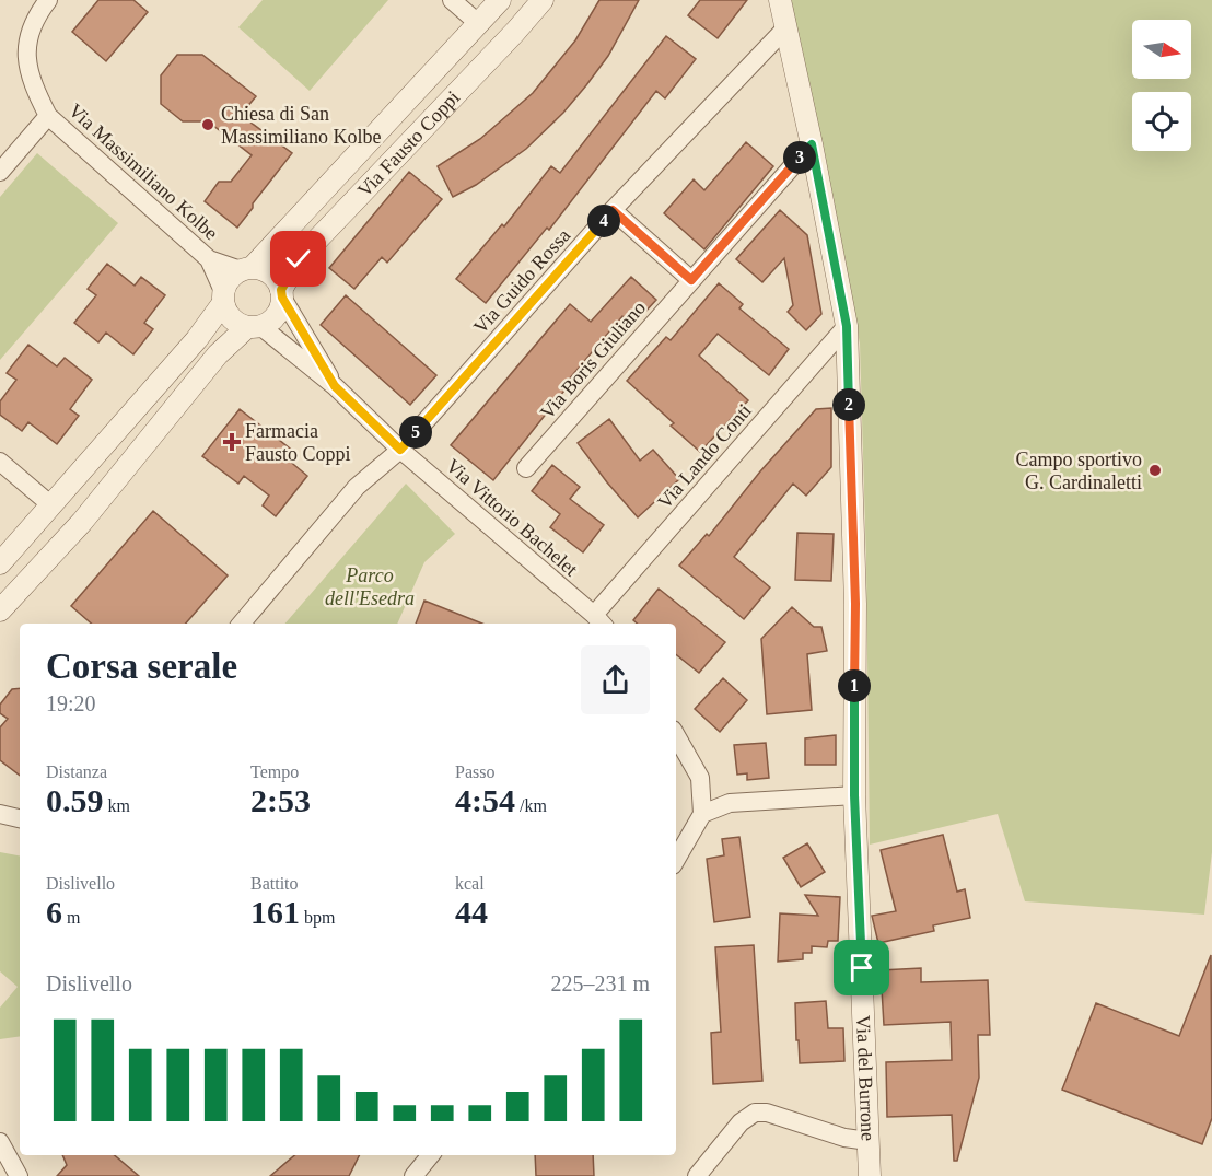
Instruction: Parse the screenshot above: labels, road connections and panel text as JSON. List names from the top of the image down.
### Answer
{
  "streets": {
    "street": [
      "Via Fausto Coppi",
      "Via Massimiliano Kolbe",
      "Via Guido Rossa",
      "Via Boris Giuliano",
      "Via Lando Conti",
      "Via Vittorio Bachelet",
      "Via del Burrone"
    ]
  },
  "crossings": [
    ["Via Fausto Coppi", "Via Massimiliano Kolbe"],
    ["Via Fausto Coppi", "Via Vittorio Bachelet"],
    ["Via Massimiliano Kolbe", "Via Vittorio Bachelet"],
    ["Via Guido Rossa", "Via Vittorio Bachelet"],
    ["Via Guido Rossa", "Via del Burrone"],
    ["Via Boris Giuliano", "Via del Burrone"],
    ["Via Lando Conti", "Via Vittorio Bachelet"],
    ["Via Lando Conti", "Via del Burrone"]
  ],
  "parks": ["Parco dell'Esedra"],
  "places": {
    "other": ["Chiesa di San Massimiliano Kolbe", "Campo sportivo G. Cardinaletti"],
    "health": ["Farmacia Fausto Coppi"]
  },
  "north": "right",
  "page": {
    "pins": [
      "3",
      "4",
      "2",
      "5",
      "1"
    ],
    "heading": ["Corsa serale", "19:20"],
    "stats": [
      ["Distanza", "0.59 km"],
      ["Tempo", "2:53"],
      ["Passo", "4:54 /km"],
      ["Dislivello", "6 m"],
      ["Battito", "161 bpm"],
      ["kcal", "44"]
    ],
    "chart": ["Dislivello", "225–231 m"]
  }
}
